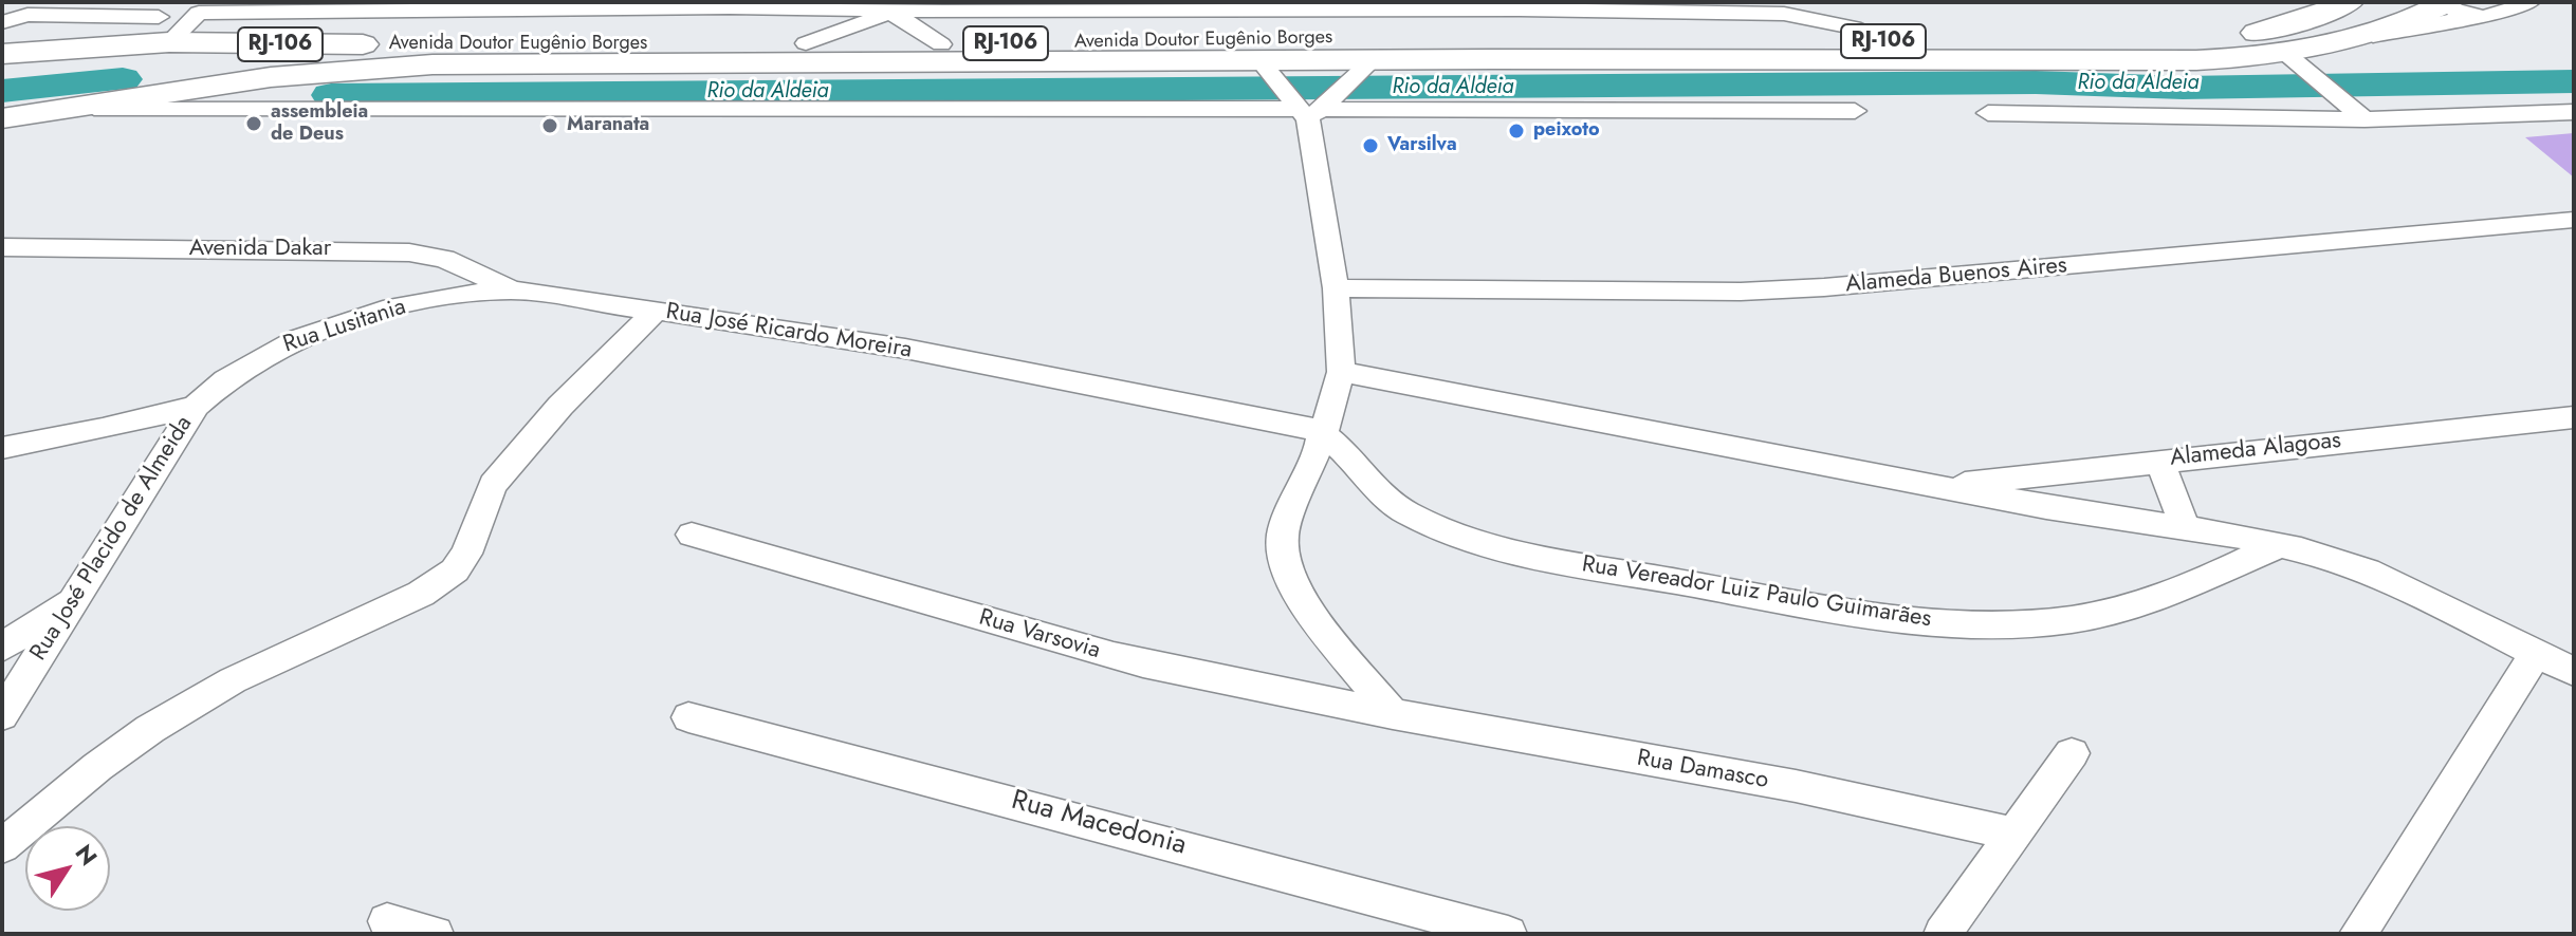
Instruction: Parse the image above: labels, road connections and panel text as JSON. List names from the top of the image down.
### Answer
{
  "streets": {
    "highway": ["Avenida Doutor Eugênio Borges", "RJ-106"],
    "street": [
      "Avenida Dakar",
      "Alameda Buenos Aires",
      "Rua Lusitania",
      "Rua José Ricardo Moreira",
      "Alameda Alagoas",
      "Rua José Placido de Almeida",
      "Rua Vereador Luiz Paulo Guimarães",
      "Rua Varsovia",
      "Rua Damasco",
      "Rua Macedonia"
    ]
  },
  "crossings": [
    ["Avenida Dakar", "Rua Lusitania"],
    ["Rua Lusitania", "Rua José Placido de Almeida"],
    ["Rua José Ricardo Moreira", "Rua Vereador Luiz Paulo Guimarães"],
    ["Rua Varsovia", "Rua Damasco"]
  ],
  "water": ["Rio da Aldeia"],
  "places": [
    "assembleia de Deus",
    "Maranata",
    "peixoto",
    "Varsilva"
  ],
  "north": "top right"
}
